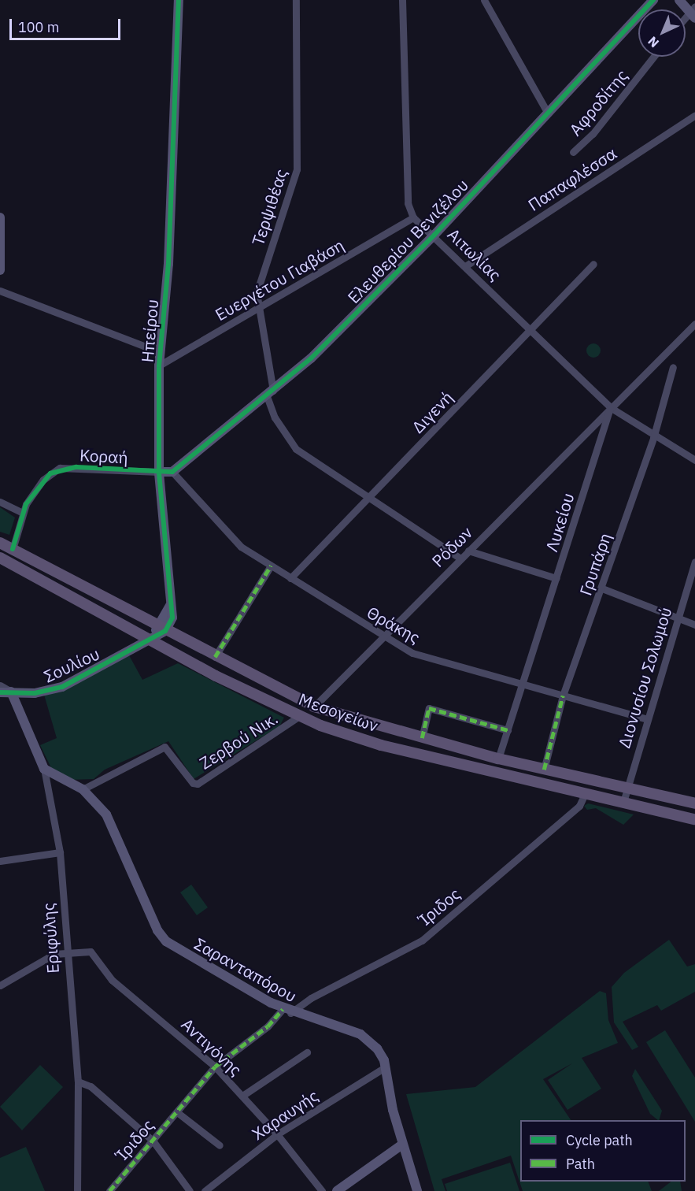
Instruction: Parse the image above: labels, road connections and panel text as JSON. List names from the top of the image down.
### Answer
{
  "streets": {
    "main road": ["Μεσογείων"],
    "street": [
      "Αφροδίτης",
      "Παπαφλέσσα",
      "Τερψιθέας",
      "Ελευθερίου Βενιζέλου",
      "Αιτωλίας",
      "Ευεργέτου Γιαβάση",
      "Ηπείρου",
      "Διγενή",
      "Κοραή",
      "Λυκείου",
      "Ρόδων",
      "Γρυπάρη",
      "Θράκης",
      "Σουλίου",
      "Διονυσίου Σολωμού",
      "Ζερβού Νικ.",
      "Ίριδος",
      "Εριφύλης",
      "Σαρανταπόρου",
      "Αντιγόνης",
      "Χαραυγής"
    ]
  },
  "crossings": [
    ["Παπαφλέσσα", "Αιτωλίας"],
    ["Τερψιθέας", "Ελευθερίου Βενιζέλου"],
    ["Τερψιθέας", "Ευεργέτου Γιαβάση"],
    ["Τερψιθέας", "Διγενή"],
    ["Τερψιθέας", "Ρόδων"],
    ["Ελευθερίου Βενιζέλου", "Αιτωλίας"],
    ["Ελευθερίου Βενιζέλου", "Θράκης"],
    ["Αιτωλίας", "Ευεργέτου Γιαβάση"],
    ["Αιτωλίας", "Διγενή"],
    ["Αιτωλίας", "Λυκείου"],
    ["Αιτωλίας", "Ρόδων"],
    ["Αιτωλίας", "Γρυπάρη"],
    ["Ευεργέτου Γιαβάση", "Ηπείρου"],
    ["Ηπείρου", "Κοραή"],
    ["Ηπείρου", "Σουλίου"],
    ["Ηπείρου", "Μεσογείων"],
    ["Διγενή", "Θράκης"],
    ["Κοραή", "Μεσογείων"],
    ["Λυκείου", "Ρόδων"],
    ["Λυκείου", "Θράκης"],
    ["Λυκείου", "Μεσογείων"],
    ["Ρόδων", "Θράκης"],
    ["Ρόδων", "Μεσογείων"],
    ["Γρυπάρη", "Θράκης"],
    ["Γρυπάρη", "Μεσογείων"],
    ["Θράκης", "Διονυσίου Σολωμού"],
    ["Σουλίου", "Μεσογείων"],
    ["Σουλίου", "Εριφύλης"],
    ["Διονυσίου Σολωμού", "Μεσογείων"],
    ["Μεσογείων", "Ζερβού Νικ."],
    ["Μεσογείων", "Ίριδος"],
    ["Ζερβού Νικ.", "Σαρανταπόρου"],
    ["Ίριδος", "Σαρανταπόρου"],
    ["Ίριδος", "Αντιγόνης"],
    ["Εριφύλης", "Σαρανταπόρου"],
    ["Εριφύλης", "Αντιγόνης"],
    ["Σαρανταπόρου", "Χαραυγής"],
    ["Αντιγόνης", "Χαραυγής"]
  ],
  "legend": ["Cycle path", "Path"],
  "scale_bar": "100 m",
  "north": "bottom left"
}
